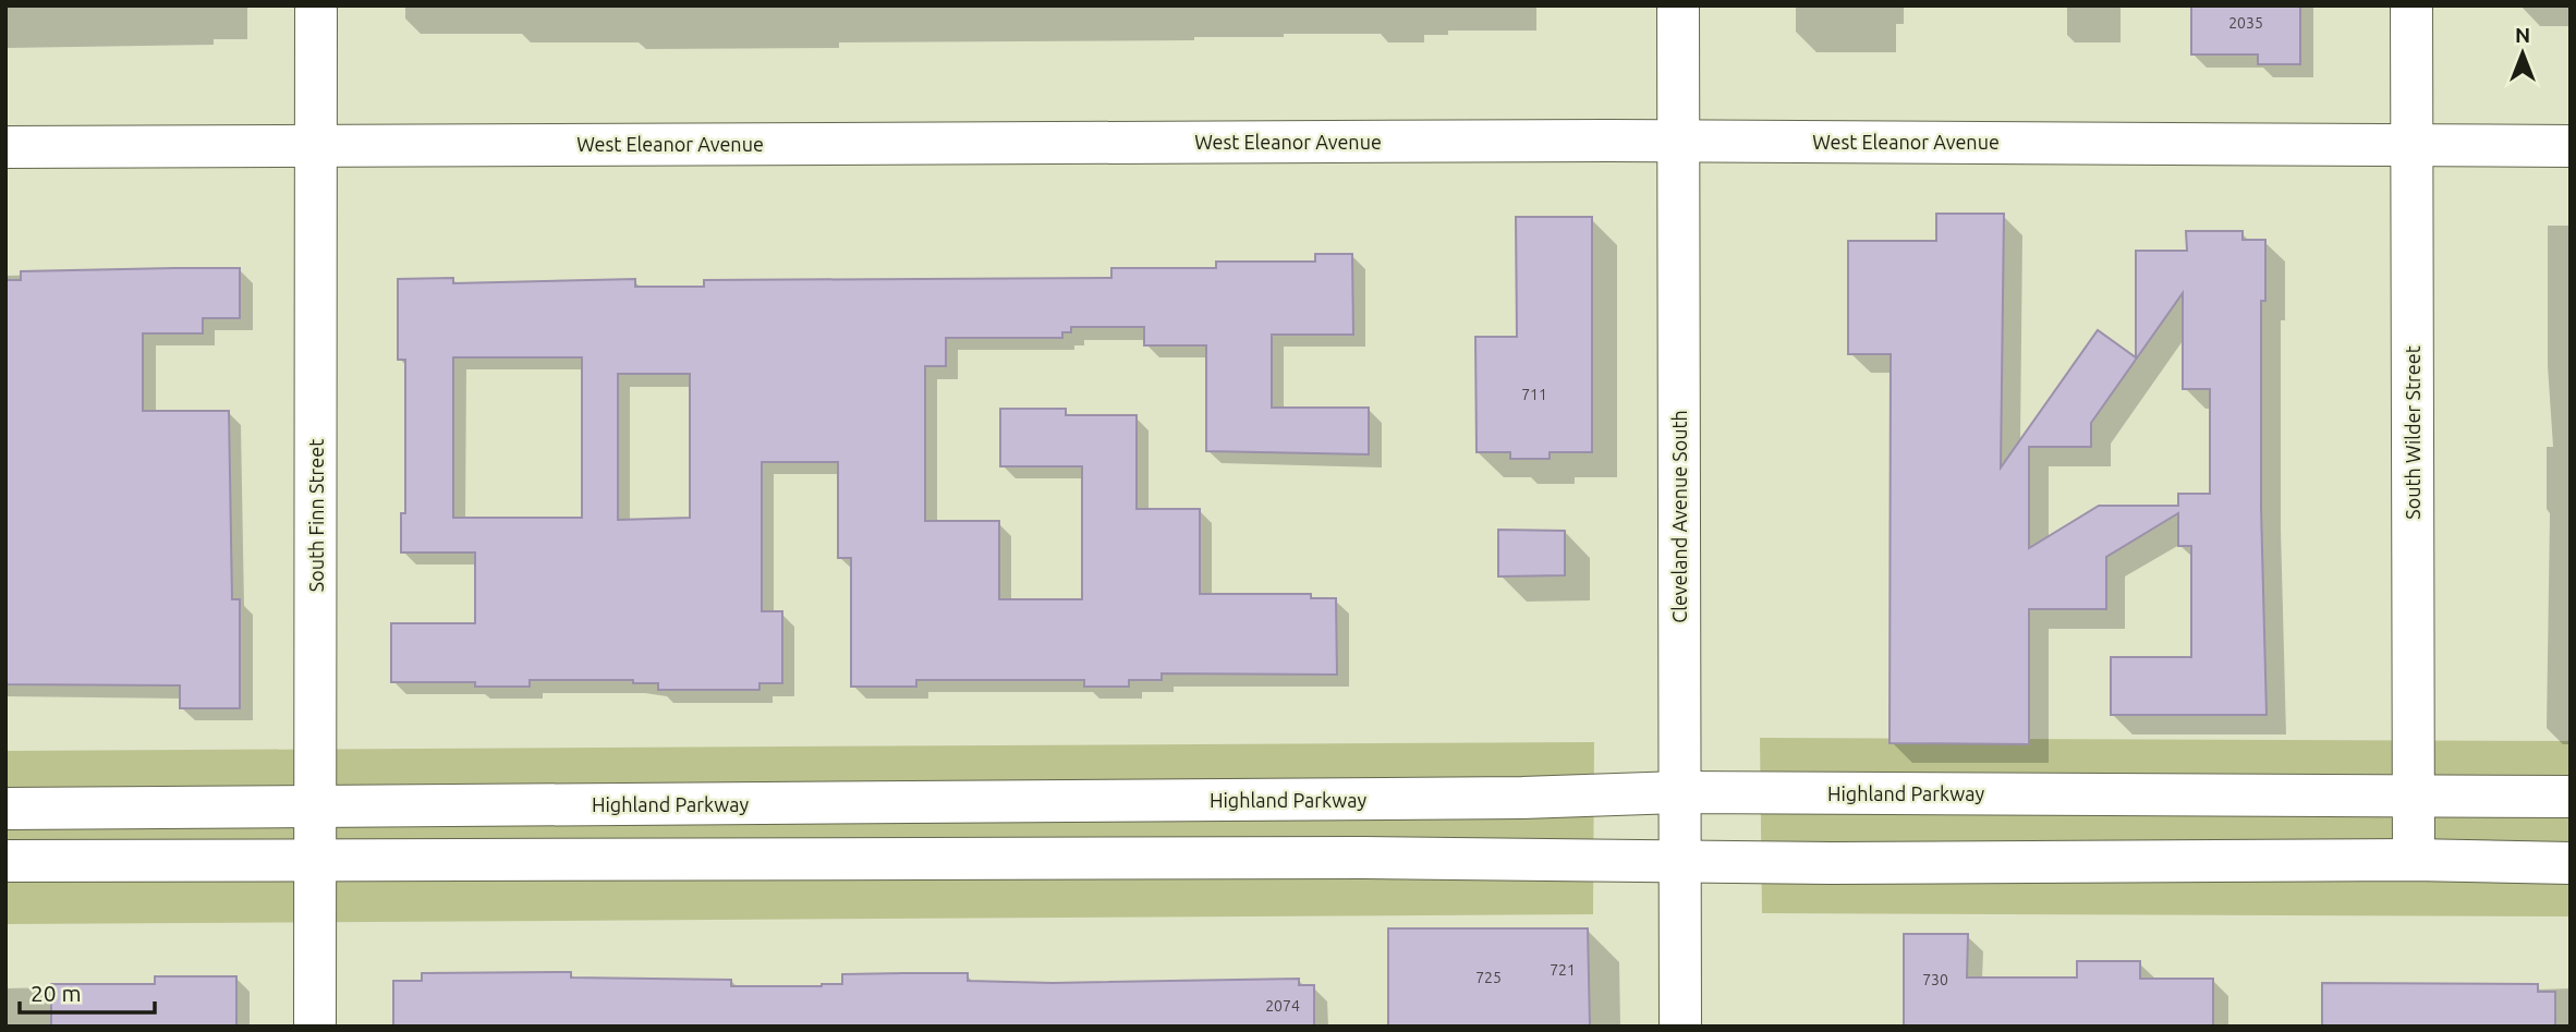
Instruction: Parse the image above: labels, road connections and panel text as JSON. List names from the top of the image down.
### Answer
{
  "streets": {
    "street": [
      "West Eleanor Avenue",
      "South Wilder Street",
      "South Finn Street",
      "Cleveland Avenue South",
      "Highland Parkway"
    ]
  },
  "crossings": [
    ["West Eleanor Avenue", "South Wilder Street"],
    ["West Eleanor Avenue", "South Finn Street"],
    ["West Eleanor Avenue", "Cleveland Avenue South"],
    ["South Wilder Street", "Highland Parkway"],
    ["South Finn Street", "Highland Parkway"],
    ["Cleveland Avenue South", "Highland Parkway"]
  ],
  "house_numbers": [
    "2035",
    "711",
    "721",
    "725",
    "730",
    "2074"
  ],
  "scale_bar": "20 m",
  "north": "top"
}
